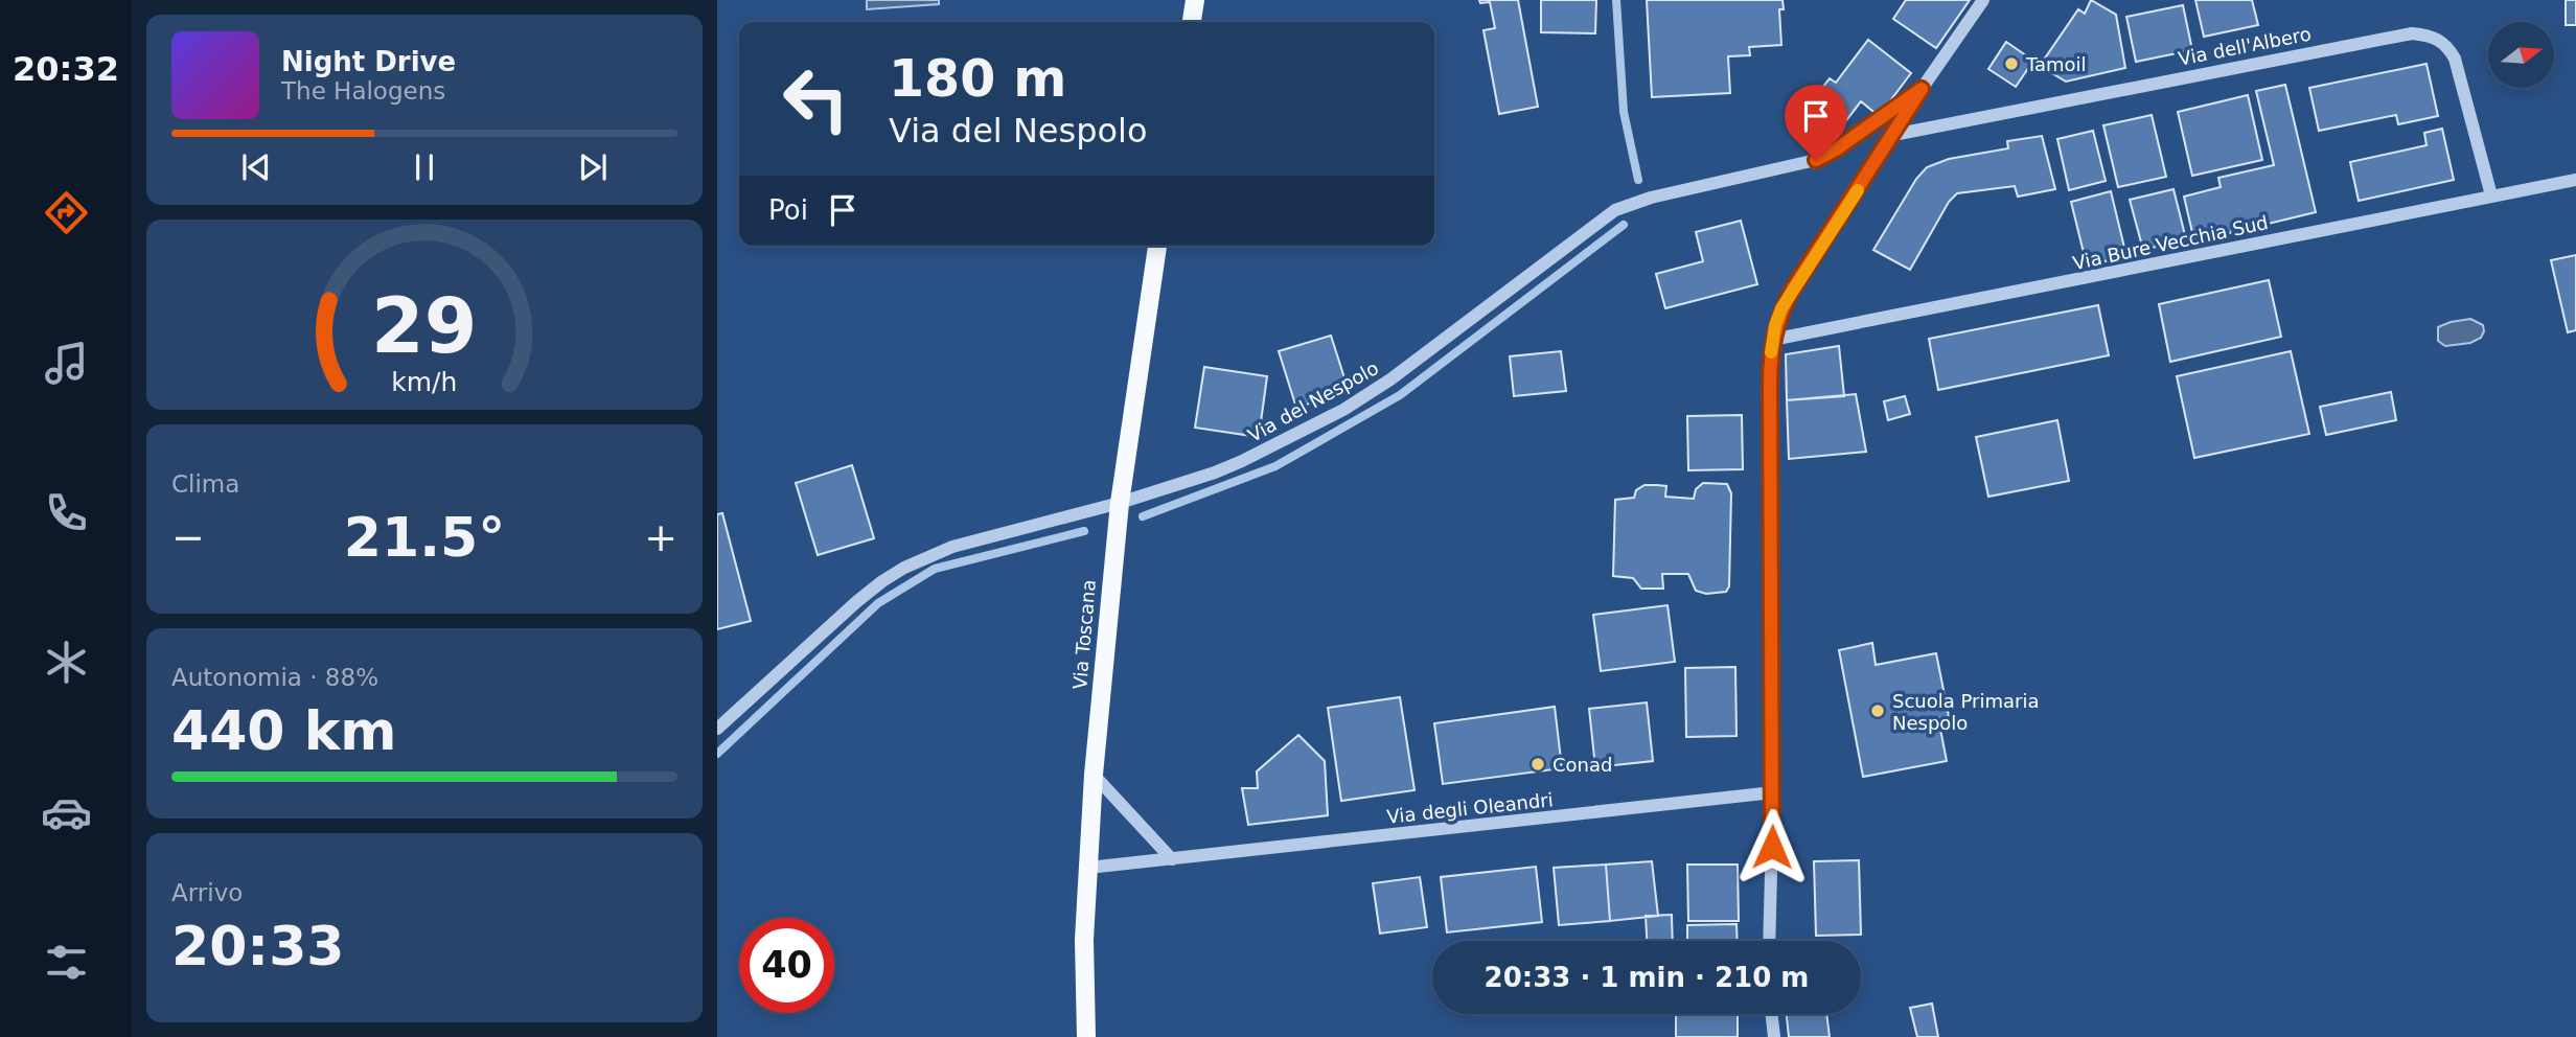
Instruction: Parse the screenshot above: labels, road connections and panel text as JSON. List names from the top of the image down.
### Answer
{
  "streets": {
    "main road": ["Via Toscana"],
    "street": [
      "Via dell'Albero",
      "Via Bure Vecchia Sud",
      "Via del Nespolo",
      "Via degli Oleandri"
    ]
  },
  "crossings": [
    ["Via dell'Albero", "Via Bure Vecchia Sud"],
    ["Via del Nespolo", "Via Toscana"],
    ["Via Toscana", "Via degli Oleandri"]
  ],
  "places": ["Tamoil", "Scuola Primaria Nespolo", "Conad"],
  "north": "right",
  "page": {
    "tabs": "20:32",
    "turn": ["180 m", "Via del Nespolo"],
    "song": ["Night Drive", "The Halogens"],
    "then": "Poi",
    "tile": [
      "Clima",
      ["Autonomia · 88%", "440 km"],
      ["Arrivo", "20:33"]
    ],
    "heat": ["−", "21.5°", "+"],
    "limit": "40",
    "trip": "20:33 · 1 min · 210 m",
    "gauge": ["29", "km/h"]
  }
}
